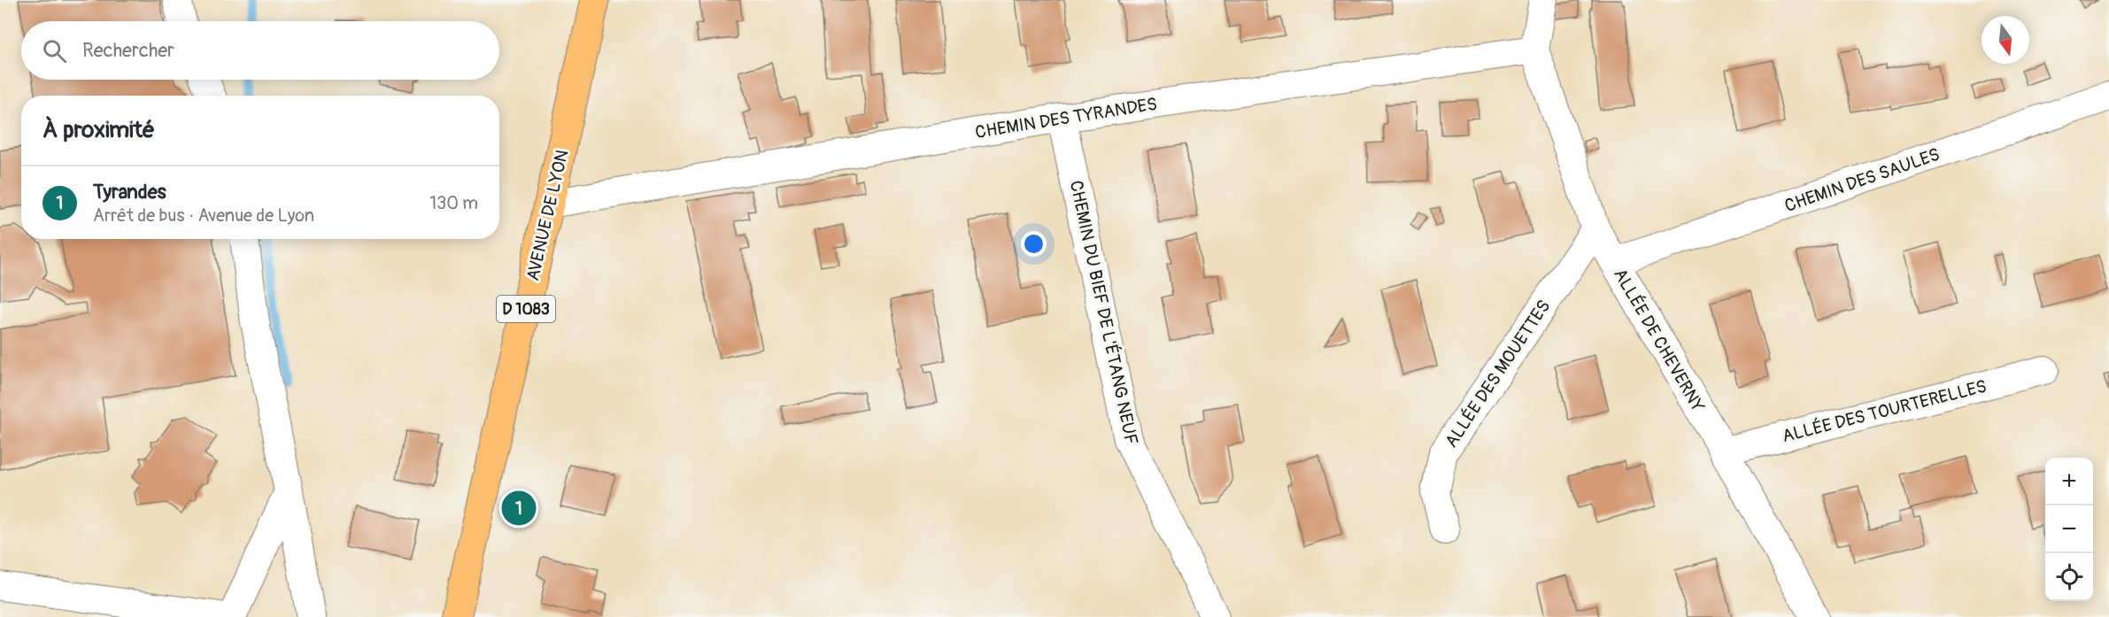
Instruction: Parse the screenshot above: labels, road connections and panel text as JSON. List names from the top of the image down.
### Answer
{
  "streets": {
    "main road": ["AVENUE DE LYON", "D 1083"],
    "street": [
      "CHEMIN DES TYRANDES",
      "CHEMIN DES SAULES",
      "CHEMIN DU BIEF DE L'ÉTANG NEUF",
      "ALLÉE DE CHEVERNY",
      "ALLÉE DES MOUETTES",
      "ALLÉE DES TOURTERELLES"
    ]
  },
  "crossings": [
    ["CHEMIN DES TYRANDES", "AVENUE DE LYON"],
    ["CHEMIN DES TYRANDES", "CHEMIN DU BIEF DE L'ÉTANG NEUF"],
    ["CHEMIN DES TYRANDES", "ALLÉE DE CHEVERNY"],
    ["CHEMIN DES SAULES", "ALLÉE DE CHEVERNY"],
    ["ALLÉE DE CHEVERNY", "ALLÉE DES MOUETTES"],
    ["ALLÉE DE CHEVERNY", "ALLÉE DES TOURTERELLES"]
  ],
  "north": "bottom",
  "page": {
    "search": "Rechercher",
    "heading": "À proximité",
    "list": [
      {
        "mark": "1",
        "name": "Tyrandes",
        "note": "Arrêt de bus · Avenue de Lyon",
        "value": "130 m"
      }
    ],
    "map_buttons": ["+", "−"],
    "pins": "1"
  }
}
